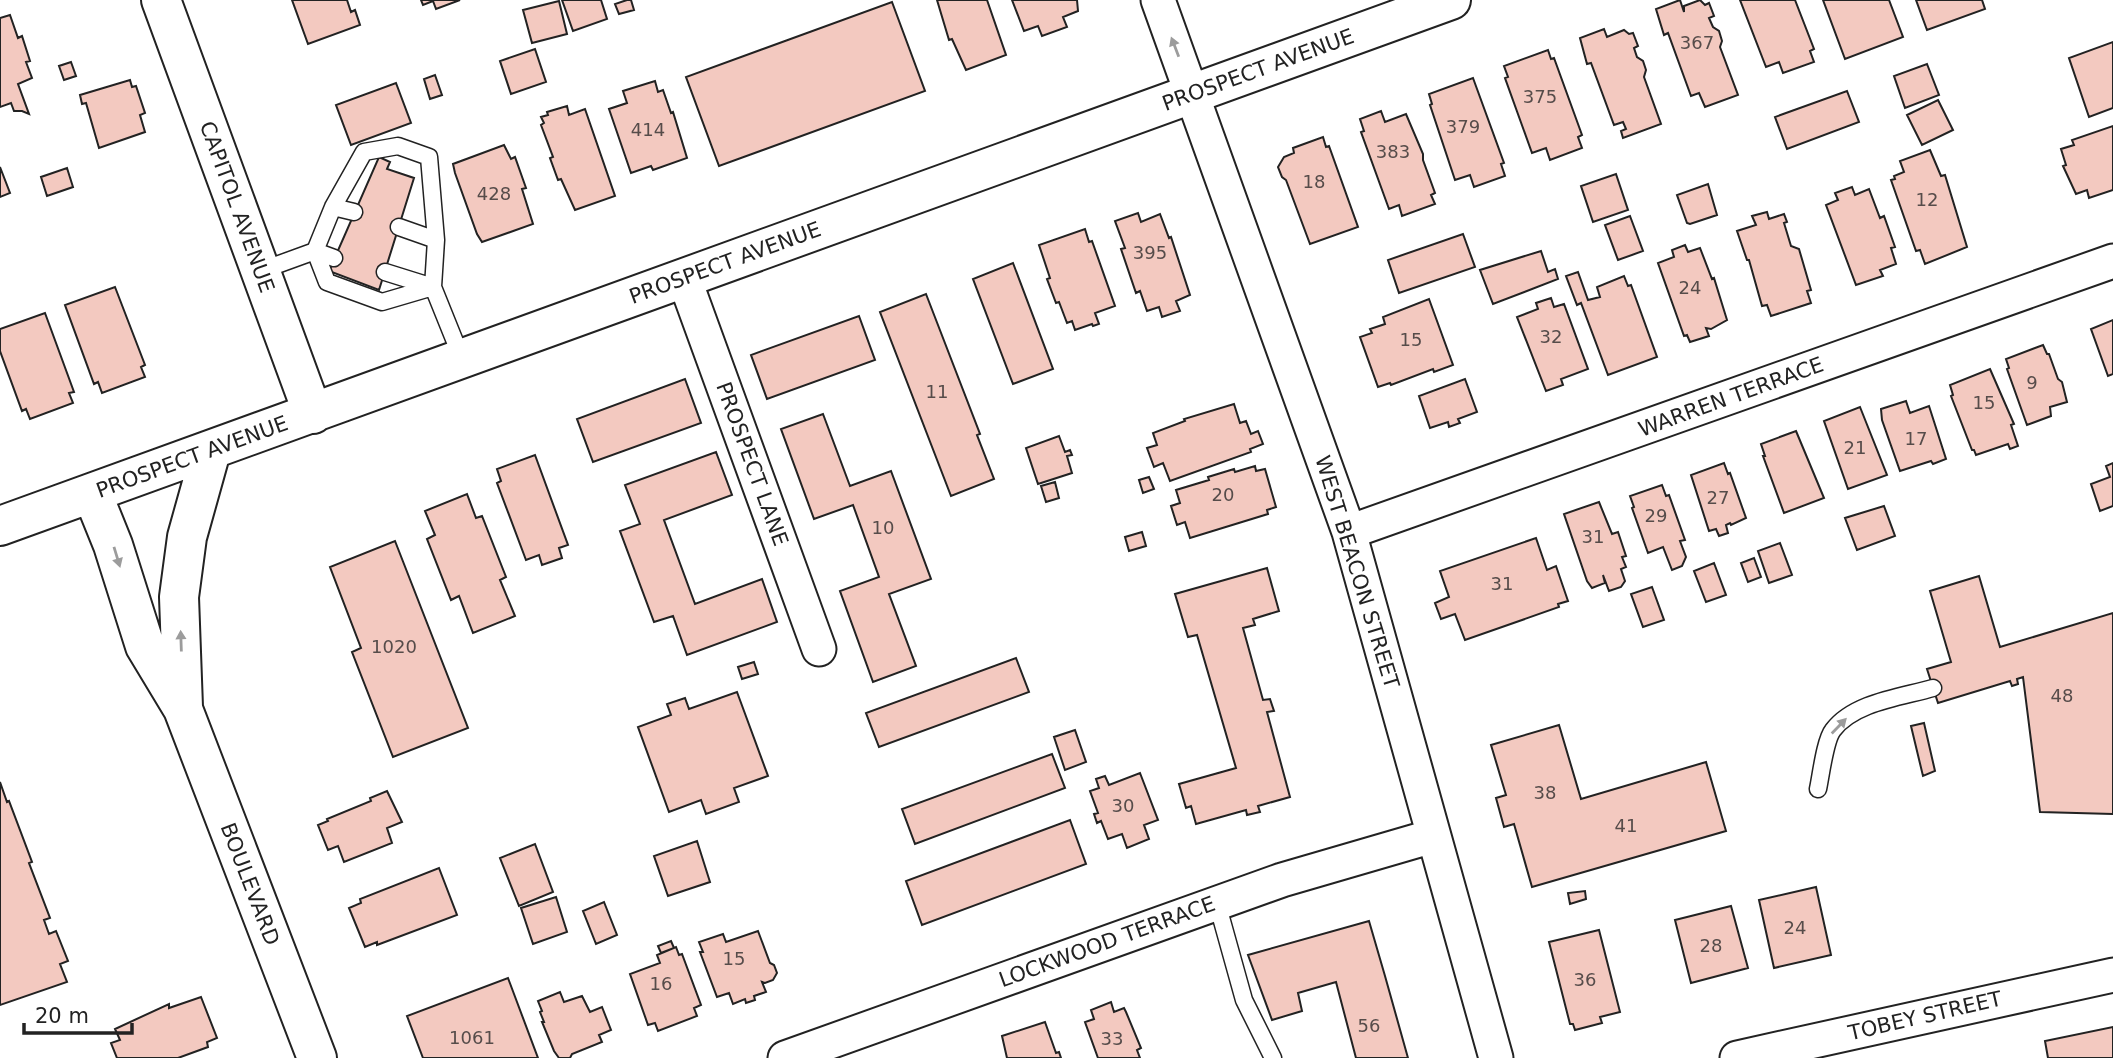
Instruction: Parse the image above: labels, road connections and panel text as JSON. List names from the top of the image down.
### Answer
{
  "streets": {
    "main road": ["PROSPECT AVENUE", "CAPITOL AVENUE", "BOULEVARD"],
    "street": [
      "WARREN TERRACE",
      "PROSPECT LANE",
      "WEST BEACON STREET",
      "LOCKWOOD TERRACE",
      "TOBEY STREET"
    ]
  },
  "crossings": [
    ["PROSPECT AVENUE", "CAPITOL AVENUE"],
    ["PROSPECT AVENUE", "PROSPECT LANE"],
    ["PROSPECT AVENUE", "WEST BEACON STREET"],
    ["PROSPECT AVENUE", "BOULEVARD"],
    ["WARREN TERRACE", "WEST BEACON STREET"],
    ["WEST BEACON STREET", "LOCKWOOD TERRACE"]
  ],
  "house_numbers": [
    "367",
    "375",
    "379",
    "414",
    "383",
    "18",
    "428",
    "12",
    "395",
    "24",
    "32",
    "15",
    "9",
    "11",
    "15",
    "17",
    "21",
    "20",
    "27",
    "29",
    "10",
    "31",
    "31",
    "1020",
    "48",
    "38",
    "30",
    "41",
    "24",
    "28",
    "15",
    "36",
    "16",
    "56",
    "1061",
    "33"
  ],
  "scale_bar": "20 m"
}
